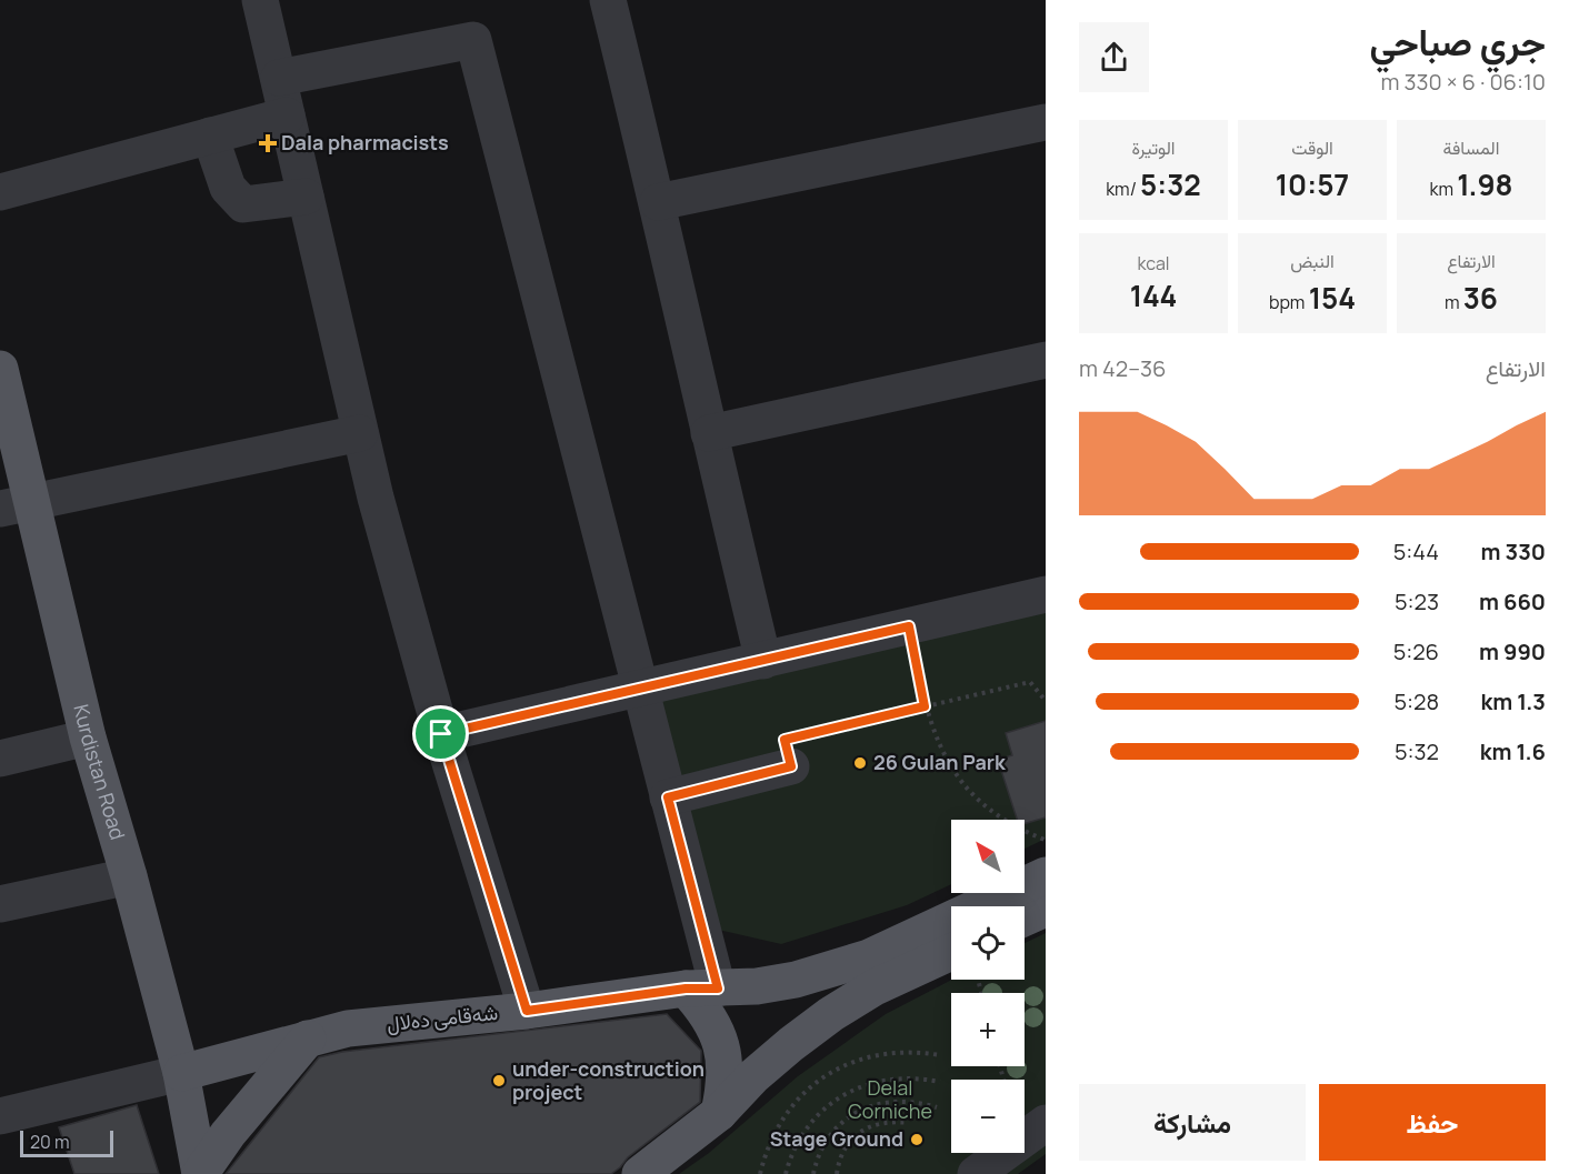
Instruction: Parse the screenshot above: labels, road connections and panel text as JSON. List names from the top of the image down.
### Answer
{
  "streets": {
    "main road": ["Kurdistan Road", "شەقامی دەلال"]
  },
  "crossings": [
    ["Kurdistan Road", "شەقامی دەلال"]
  ],
  "parks": ["Delal Corniche"],
  "places": {
    "health": ["Dala pharmacists"],
    "other": ["26 Gulan Park", "under-construction project", "Stage Ground"]
  },
  "scale_bar": "20 m",
  "north": "top left",
  "page": {
    "heading": ["جري صباحي", "06:10 · 6 × 330 m"],
    "stats": [
      ["المسافة", "1.98 km"],
      ["الوقت", "10:57"],
      ["الوتيرة", "5:32 /km"],
      ["الارتفاع", "36 m"],
      ["النبض", "154 bpm"],
      ["kcal", "144"]
    ],
    "chart": ["الارتفاع", "36–42 m"],
    "list": [
      {
        "name": "330 m",
        "note": "5:44"
      },
      {
        "name": "660 m",
        "note": "5:23"
      },
      {
        "name": "990 m",
        "note": "5:26"
      },
      {
        "name": "1.3 km",
        "note": "5:28"
      },
      {
        "name": "1.6 km",
        "note": "5:32"
      }
    ],
    "map_buttons": ["+", "−"],
    "buttons": ["حفظ", "مشاركة"],
    "scale": "20 m"
  }
}
